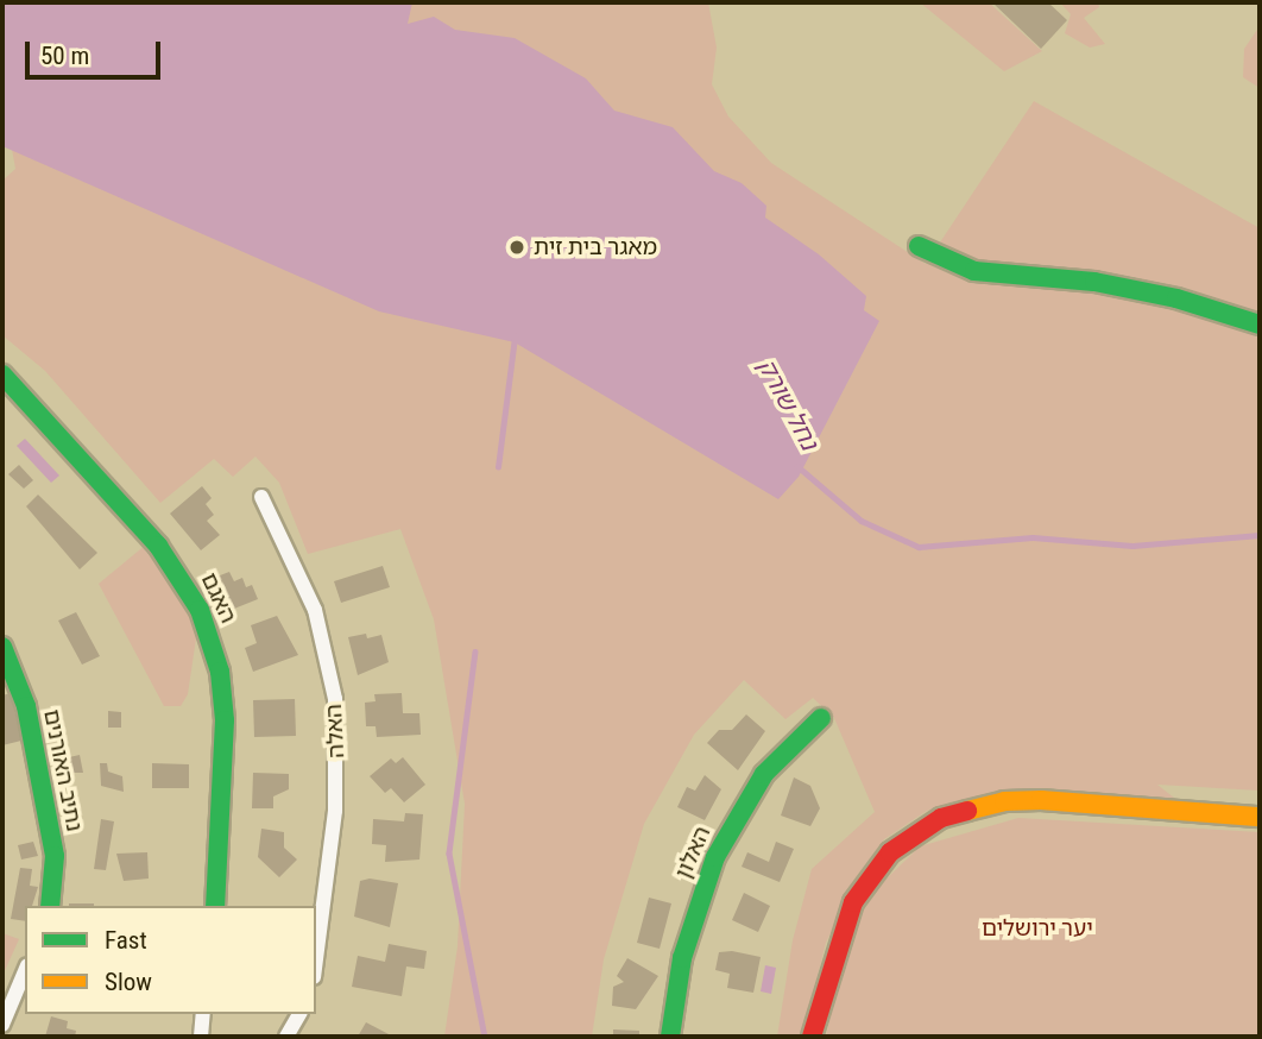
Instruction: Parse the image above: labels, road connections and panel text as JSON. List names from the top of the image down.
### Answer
{
  "streets": {
    "street": [
      "האגם",
      "האלה",
      "נתיב האורנים",
      "האלון"
    ]
  },
  "water": ["נחל שורק"],
  "parks": ["יער ירושלים"],
  "places": ["מאגר בית זית"],
  "legend": ["Fast", "Slow"],
  "scale_bar": "50 m"
}
